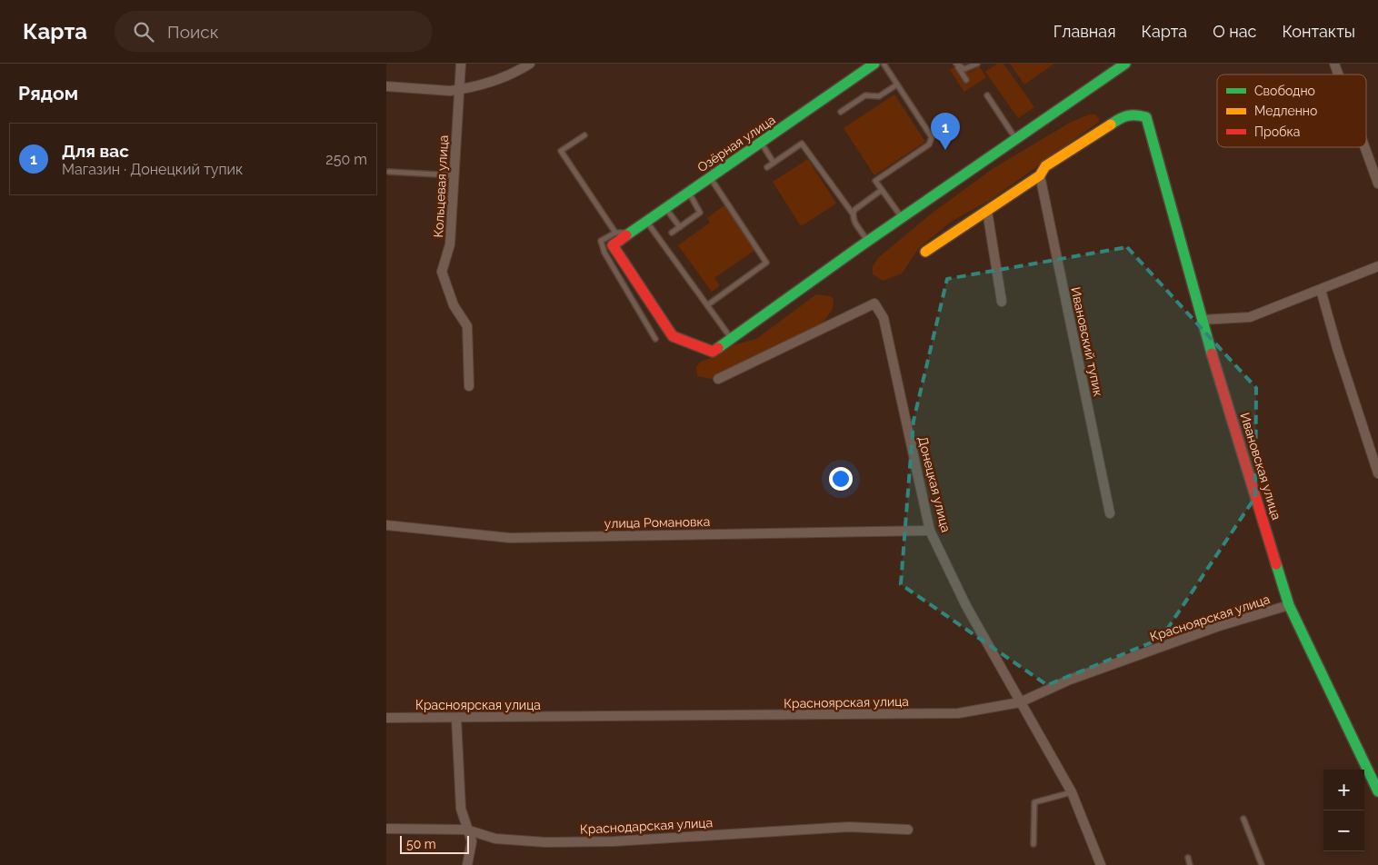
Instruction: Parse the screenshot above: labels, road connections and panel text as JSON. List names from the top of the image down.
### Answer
{
  "streets": {
    "street": [
      "Озёрная улица",
      "Кольцевая улица",
      "Ивановский тупик",
      "Ивановская улица",
      "Донецкая улица",
      "улица Романовка",
      "Красноярская улица",
      "Краснодарская улица"
    ]
  },
  "crossings": [
    ["Ивановский тупик", "Ивановская улица"],
    ["Ивановская улица", "Красноярская улица"],
    ["Донецкая улица", "улица Романовка"],
    ["Донецкая улица", "Красноярская улица"]
  ],
  "legend": ["Свободно", "Медленно", "Пробка"],
  "scale_bar": "50 m",
  "page": {
    "header": "Карта",
    "search": "Поиск",
    "nav": [
      "Главная",
      "Карта",
      "О нас",
      "Контакты"
    ],
    "heading": "Рядом",
    "pins": "1",
    "list": [
      {
        "mark": "1",
        "name": "Для вас",
        "note": "Магазин · Донецкий тупик",
        "value": "250 m"
      }
    ],
    "map_buttons": ["+", "−"],
    "scale": "50 m"
  }
}
